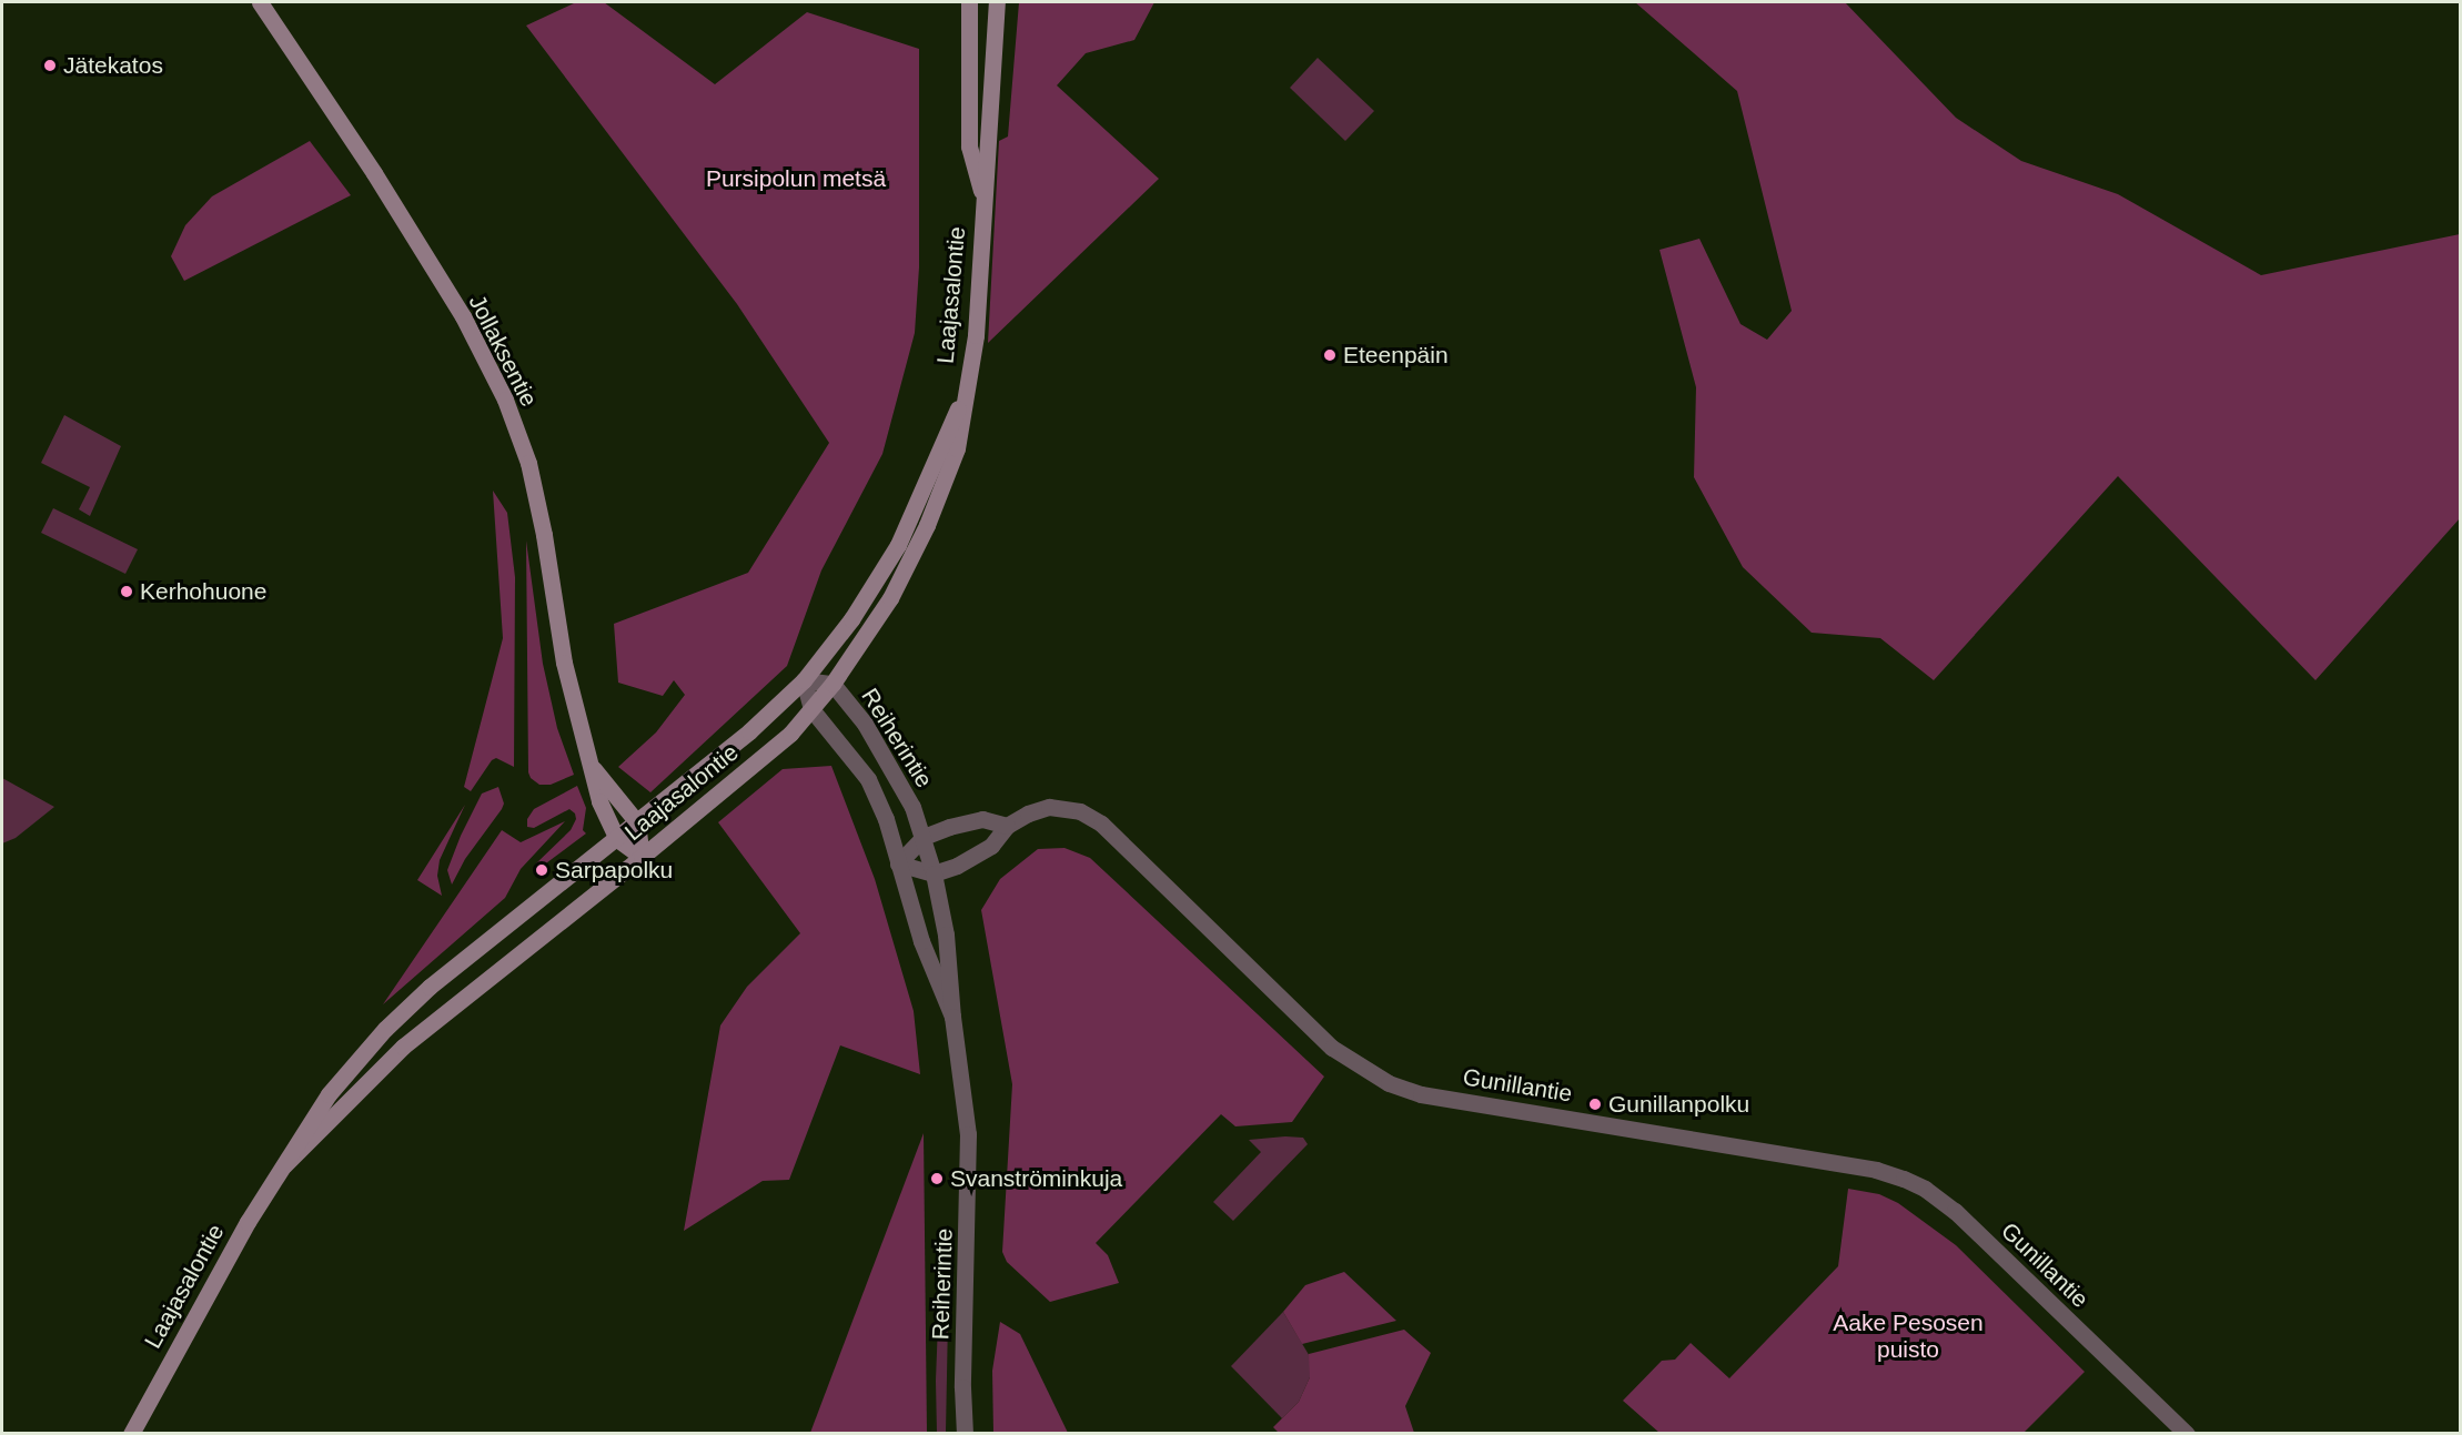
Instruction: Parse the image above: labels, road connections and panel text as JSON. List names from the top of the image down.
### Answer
{
  "streets": {
    "main road": ["Laajasalontie", "Jollaksentie"],
    "street": ["Reiherintie", "Gunillantie"]
  },
  "crossings": [
    ["Laajasalontie", "Jollaksentie"],
    ["Laajasalontie", "Reiherintie"],
    ["Reiherintie", "Gunillantie"]
  ],
  "parks": ["Pursipolun metsä", "Aake Pesosen puisto"],
  "places": [
    "Jätekatos",
    "Eteenpäin",
    "Kerhohuone",
    "Sarpapolku",
    "Gunillanpolku",
    "Svanströminkuja"
  ]
}
